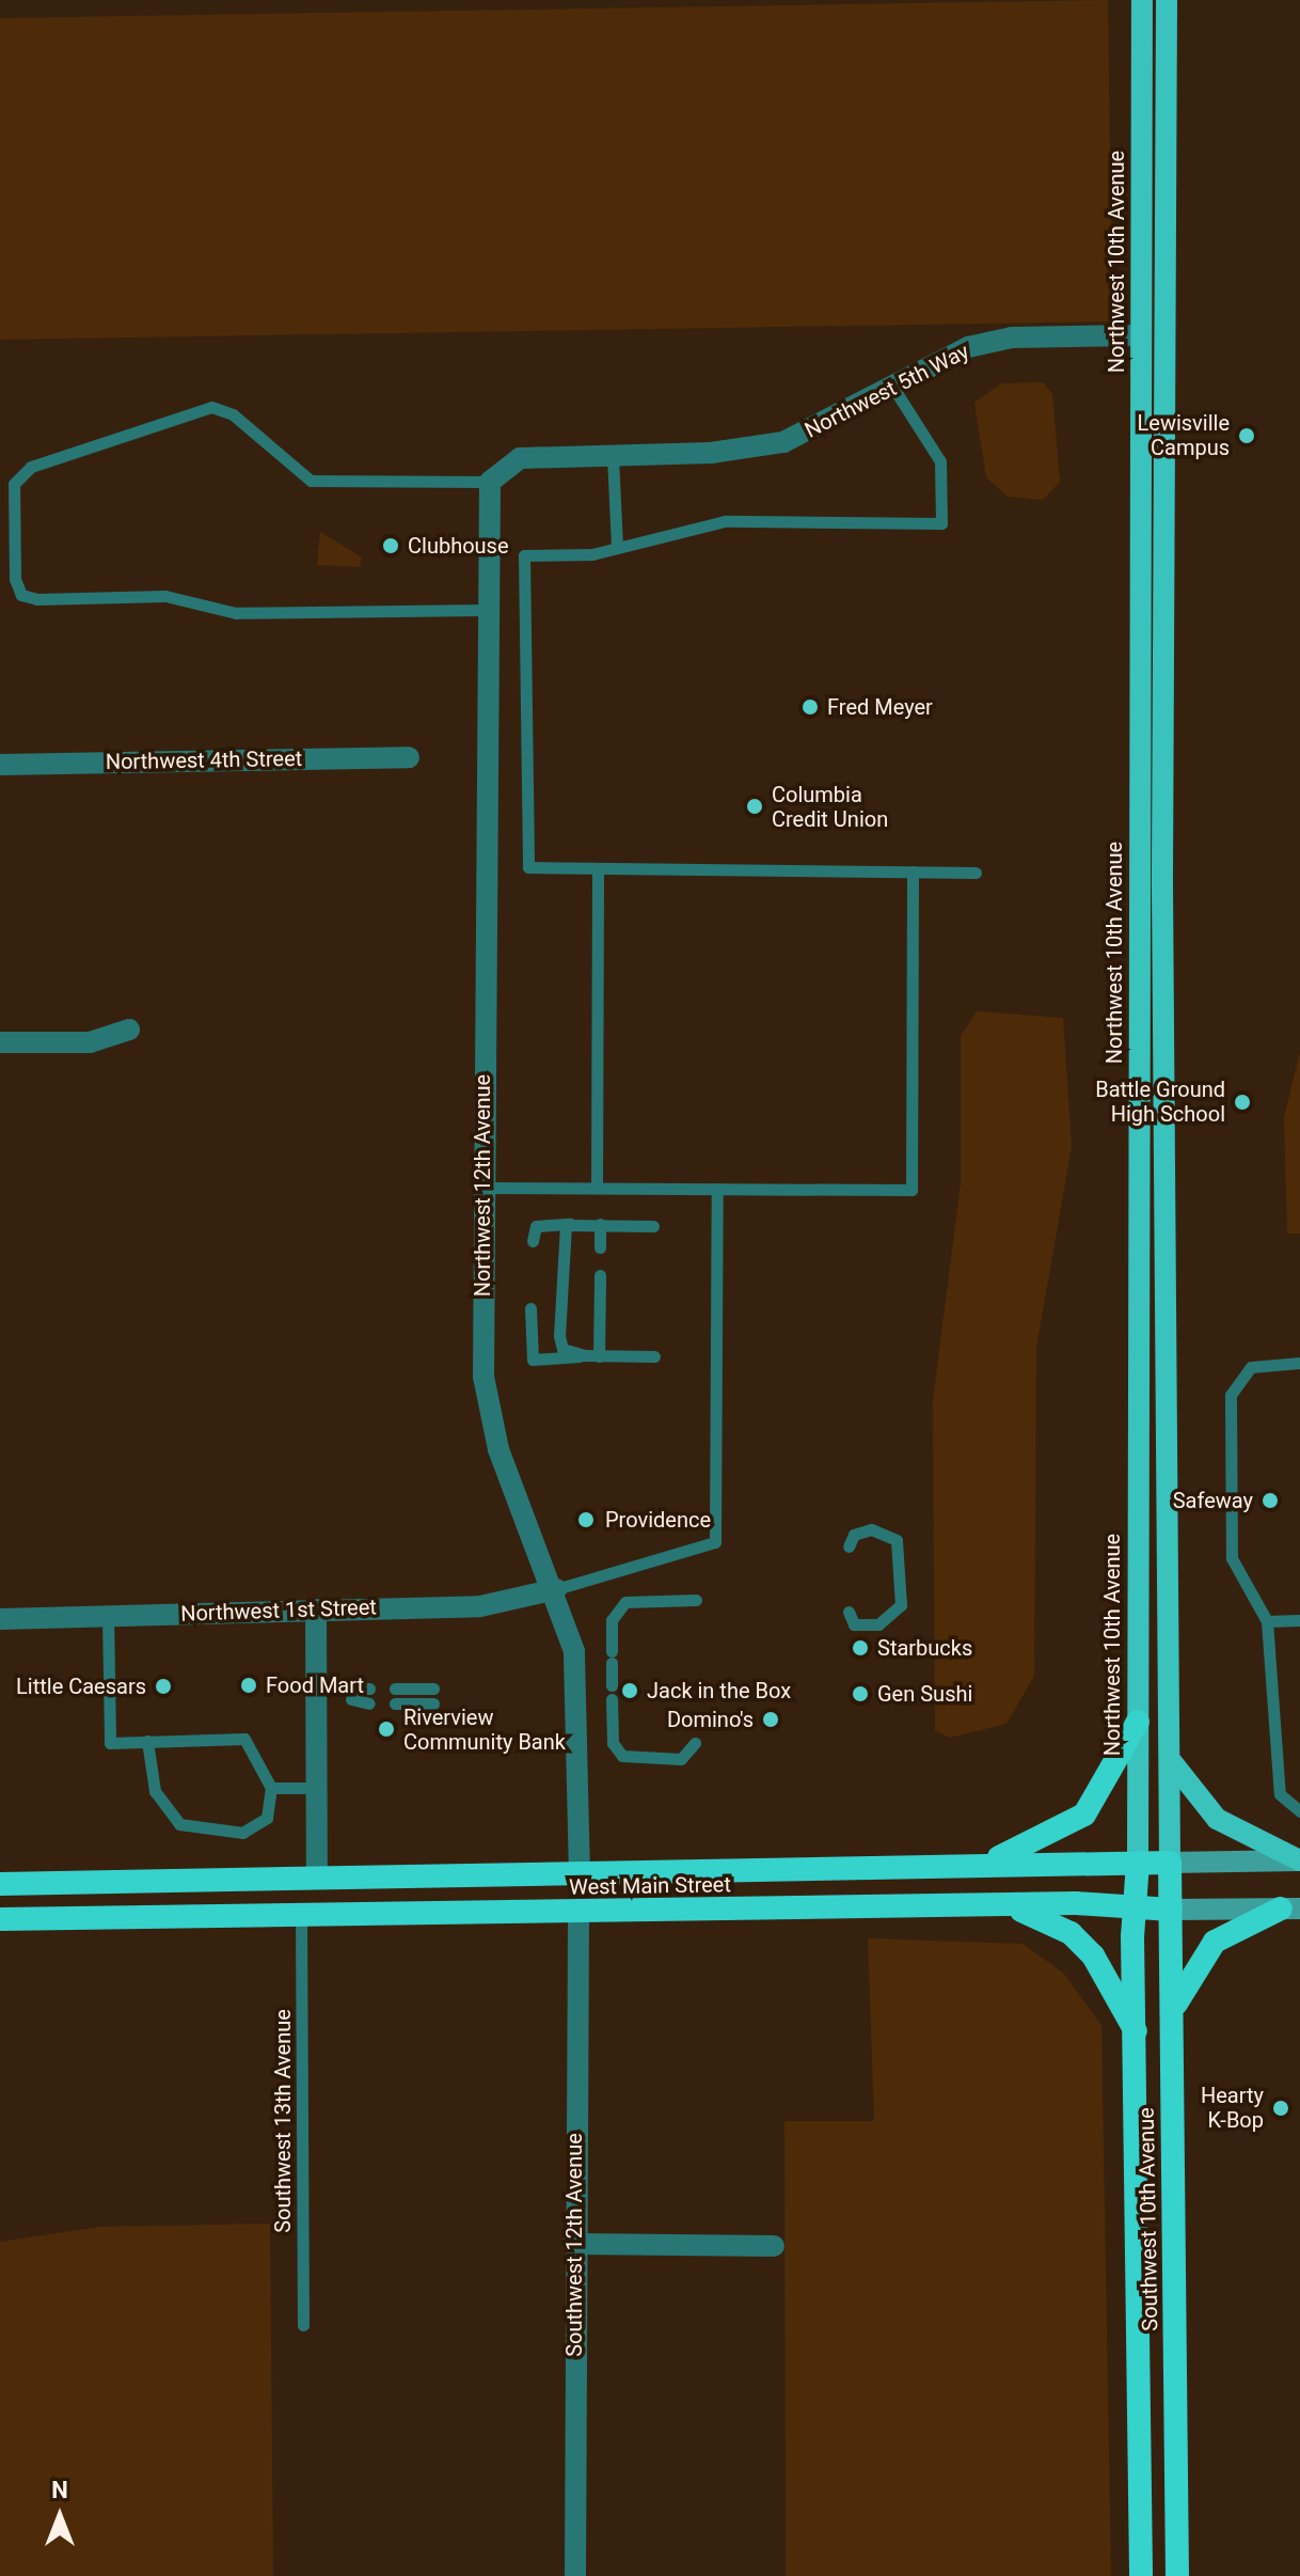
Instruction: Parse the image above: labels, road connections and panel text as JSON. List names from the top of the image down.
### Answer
{
  "streets": {
    "highway": ["Northwest 10th Avenue", "West Main Street", "Southwest 10th Avenue"],
    "street": [
      "Northwest 5th Way",
      "Northwest 4th Street",
      "Northwest 12th Avenue",
      "Northwest 1st Street",
      "Southwest 12th Avenue"
    ],
    "lane": ["Southwest 13th Avenue"]
  },
  "crossings": [
    ["Northwest 10th Avenue", "Northwest 5th Way"],
    ["Northwest 10th Avenue", "West Main Street"],
    ["Northwest 10th Avenue", "Southwest 10th Avenue"],
    ["Northwest 5th Way", "Northwest 12th Avenue"],
    ["Northwest 12th Avenue", "Northwest 1st Street"],
    ["Northwest 12th Avenue", "West Main Street"],
    ["West Main Street", "Southwest 13th Avenue"],
    ["West Main Street", "Southwest 10th Avenue"],
    ["West Main Street", "Southwest 12th Avenue"]
  ],
  "places": [
    "Lewisville Campus",
    "Clubhouse",
    "Fred Meyer",
    "Columbia Credit Union",
    "Battle Ground High School",
    "Safeway",
    "Providence",
    "Starbucks",
    "Food Mart",
    "Little Caesars",
    "Jack in the Box",
    "Gen Sushi",
    "Domino's",
    "Riverview Community Bank",
    "Hearty K-Bop"
  ],
  "north": "top"
}
